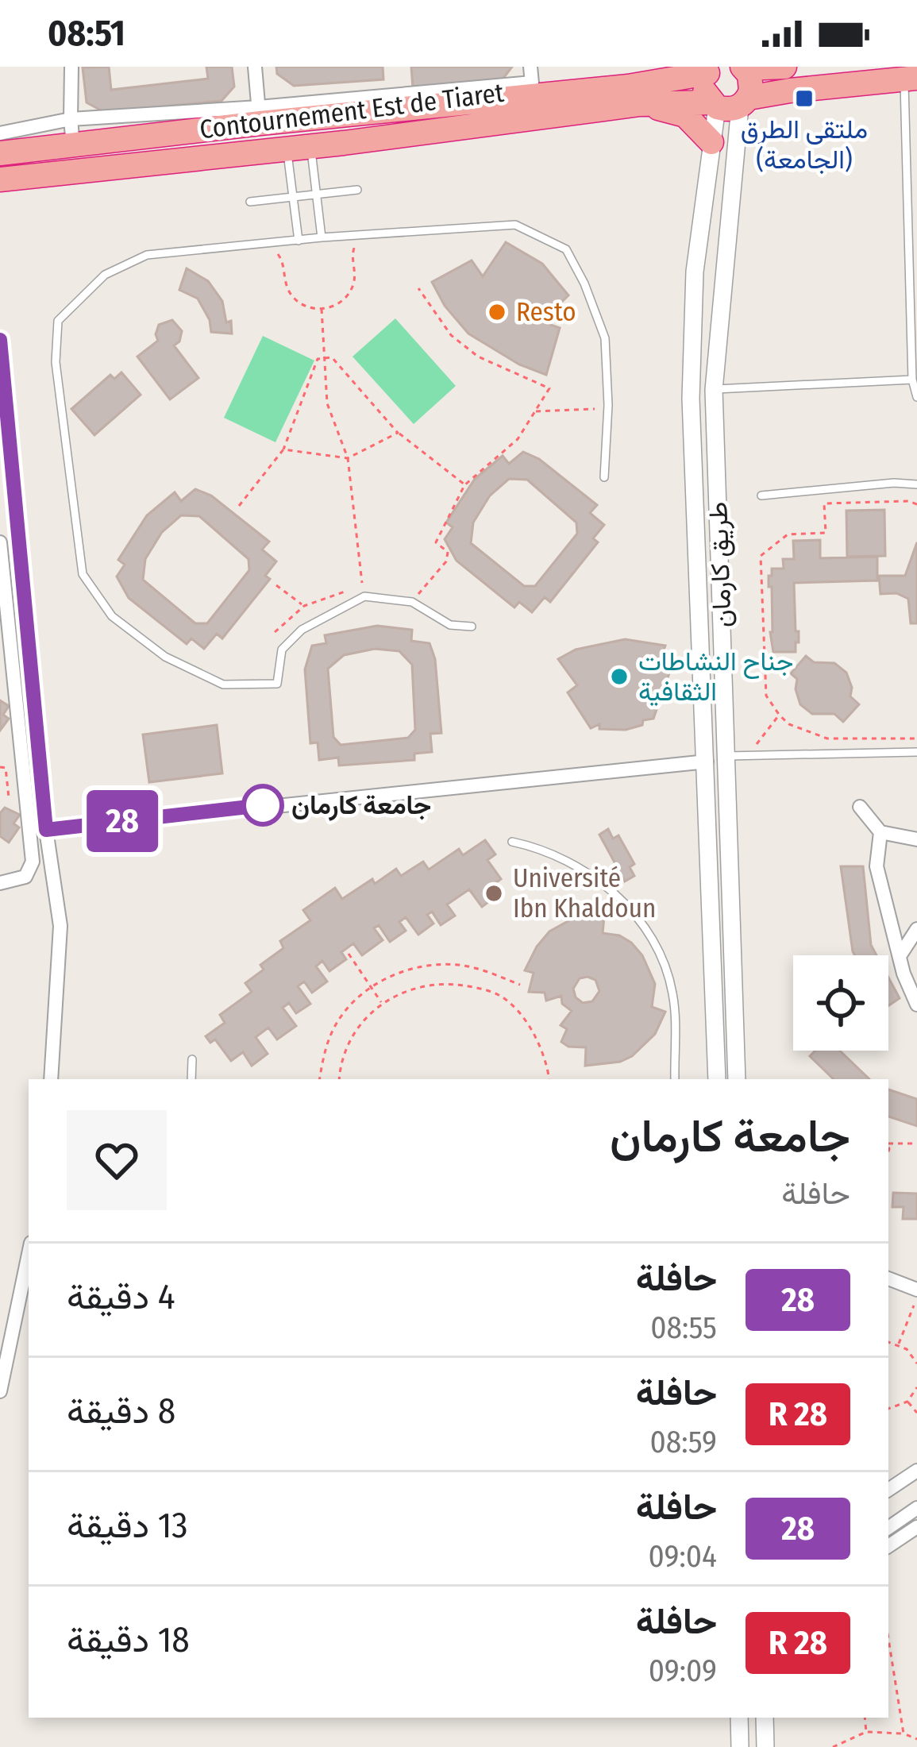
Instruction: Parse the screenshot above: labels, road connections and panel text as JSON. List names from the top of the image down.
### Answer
{
  "streets": {
    "highway": ["Contournement Est de Tiaret"],
    "street": ["طريق كارمان"]
  },
  "crossings": [
    ["Contournement Est de Tiaret", "طريق كارمان"]
  ],
  "places": {
    "transit": ["ملتقى الطرق (الجامعة)"],
    "other": [
      "Resto",
      "جناح النشاطات الثقافية",
      "جامعة كارمان",
      "Université Ibn Khaldoun"
    ]
  },
  "lines": ["bus line 28"],
  "page": {
    "status": "08:51",
    "on_map": "28",
    "heading": ["جامعة كارمان", "حافلة"],
    "list": [
      {
        "mark": "28",
        "name": "حافلة",
        "note": "08:55",
        "value": "4 دقيقة"
      },
      {
        "mark": "28 R",
        "name": "حافلة",
        "note": "08:59",
        "value": "8 دقيقة"
      },
      {
        "mark": "28",
        "name": "حافلة",
        "note": "09:04",
        "value": "13 دقيقة"
      },
      {
        "mark": "28 R",
        "name": "حافلة",
        "note": "09:09",
        "value": "18 دقيقة"
      }
    ]
  }
}
